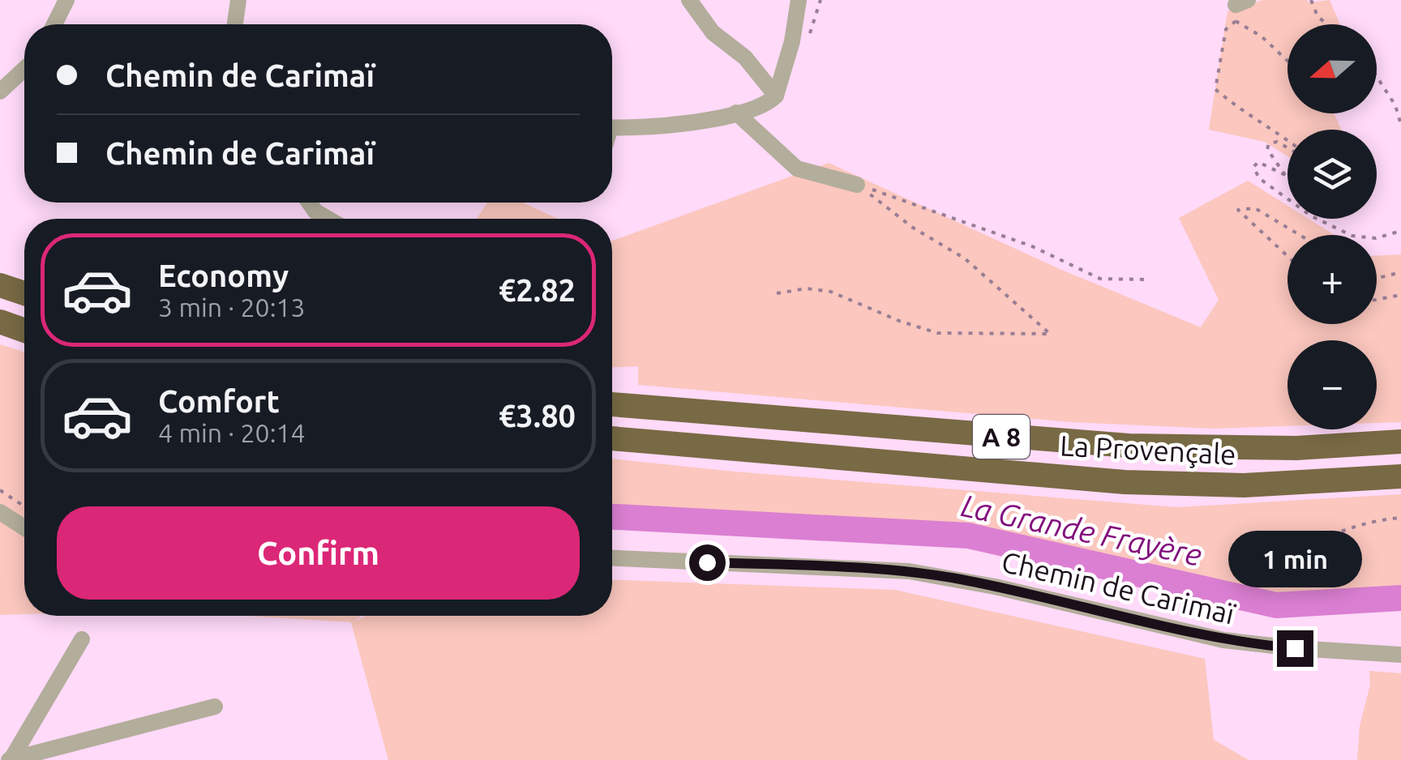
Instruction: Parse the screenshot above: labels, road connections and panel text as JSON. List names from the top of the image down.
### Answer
{
  "streets": {
    "highway": ["A 8", "La Provençale"],
    "street": ["Chemin de Carimaï"]
  },
  "water": ["La Grande Frayère"],
  "north": "left",
  "page": {
    "map_buttons": ["+", "−"],
    "banner": ["Chemin de Carimaï", "Chemin de Carimaï"],
    "list": [
      {
        "name": "Economy",
        "note": "3 min · 20:13",
        "value": "€2.82"
      },
      {
        "name": "Comfort",
        "note": "4 min · 20:14",
        "value": "€3.80"
      }
    ],
    "buttons": "Confirm",
    "bubble": "1 min"
  }
}
